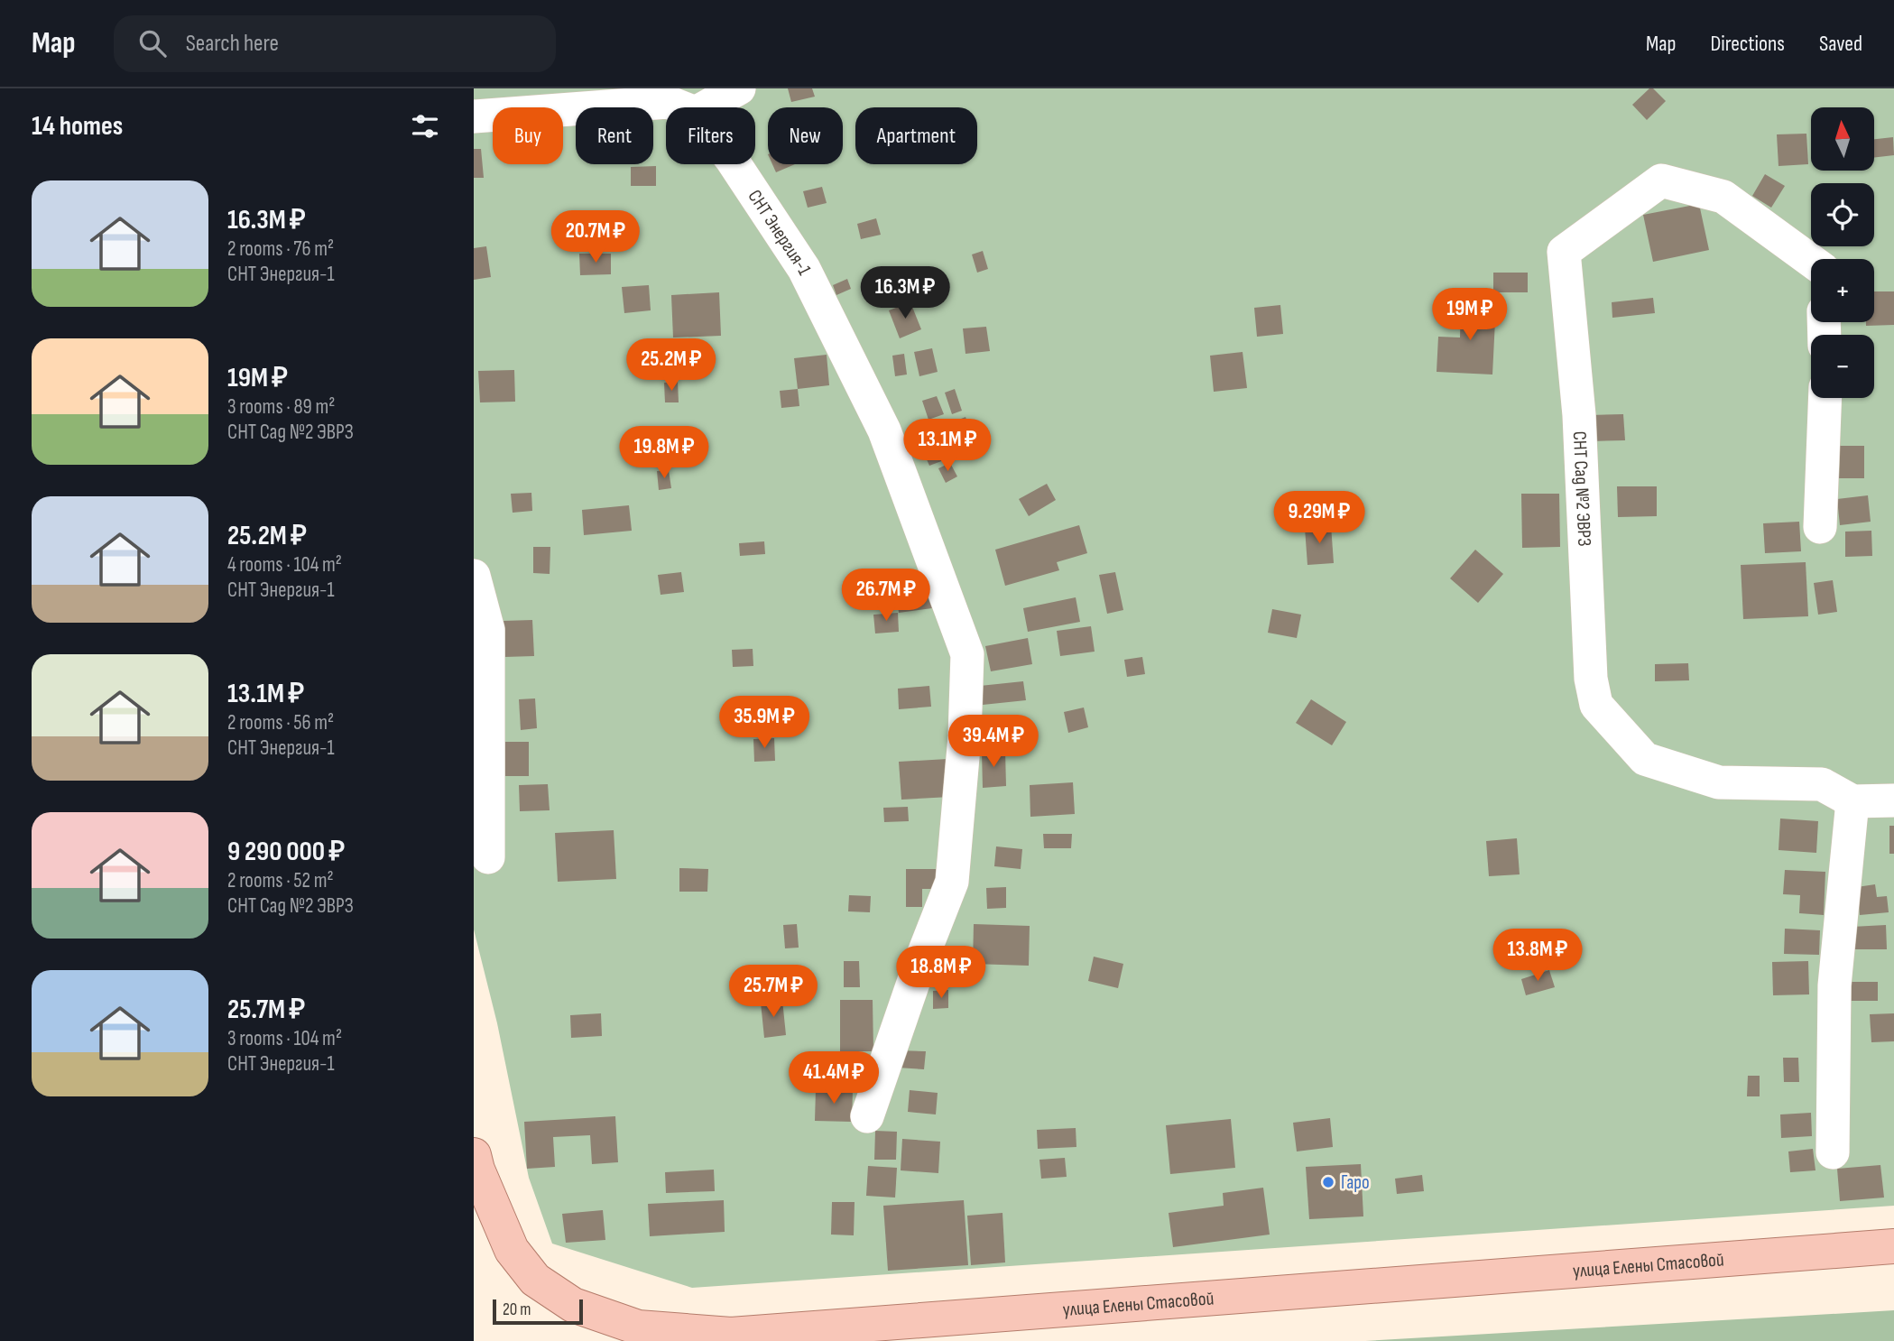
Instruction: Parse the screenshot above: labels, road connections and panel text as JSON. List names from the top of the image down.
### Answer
{
  "streets": {
    "main road": ["улица Елены Стасовой"],
    "street": ["СНТ Энергия-1", "СНТ Сад №2 ЭВРЗ"]
  },
  "places": ["Гаро"],
  "scale_bar": "20 m",
  "north": "top",
  "page": {
    "header": "Map",
    "search": "Search here",
    "nav": ["Map", "Directions", "Saved"],
    "heading": "14 homes",
    "map_buttons": ["+", "−"],
    "chip": [
      "Buy",
      "Rent",
      "Filters",
      "New",
      "Apartment"
    ],
    "list": [
      {
        "name": "16.3M ₽",
        "note": "2 rooms · 76 m² · СНТ Энергия-1"
      },
      {
        "name": "19M ₽",
        "note": "3 rooms · 89 m² · СНТ Сад №2 ЭВРЗ"
      },
      {
        "name": "25.2M ₽",
        "note": "4 rooms · 104 m² · СНТ Энергия-1"
      },
      {
        "name": "13.1M ₽",
        "note": "2 rooms · 56 m² · СНТ Энергия-1"
      },
      {
        "name": "9 290 000 ₽",
        "note": "2 rooms · 52 m² · СНТ Сад №2 ЭВРЗ"
      },
      {
        "name": "25.7M ₽",
        "note": "3 rooms · 104 m² · СНТ Энергия-1"
      }
    ],
    "price": [
      "20.7M ₽",
      "16.3M ₽",
      "19M ₽",
      "25.2M ₽",
      "13.1M ₽",
      "19.8M ₽",
      "9.29M ₽",
      "26.7M ₽",
      "35.9M ₽",
      "39.4M ₽",
      "13.8M ₽",
      "18.8M ₽",
      "25.7M ₽",
      "41.4M ₽"
    ],
    "scale": "20 m"
  }
}
